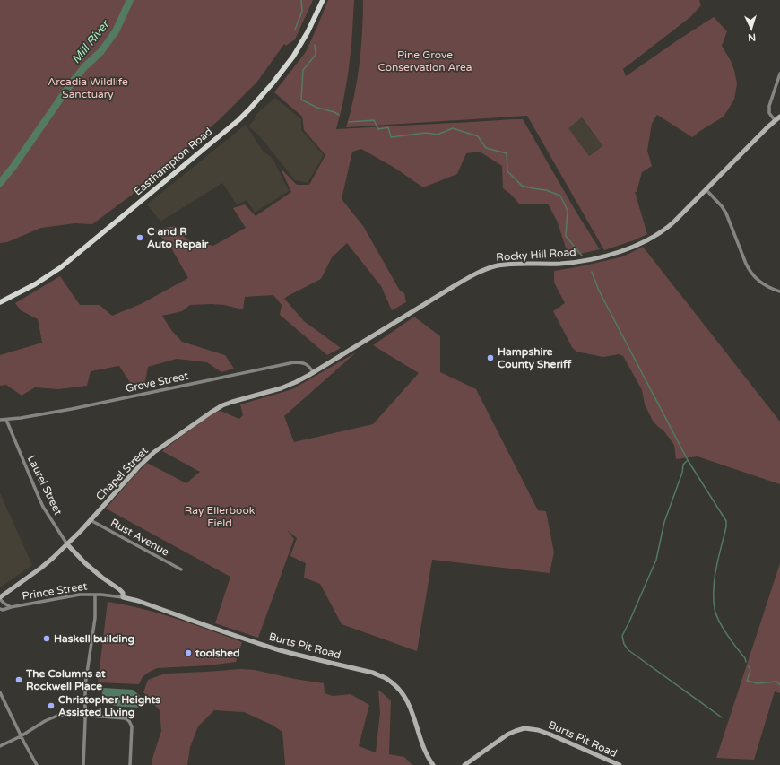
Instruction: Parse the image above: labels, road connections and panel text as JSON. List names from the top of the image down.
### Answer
{
  "streets": {
    "main road": [
      "Easthampton Road",
      "Rocky Hill Road",
      "Chapel Street",
      "Laurel Street",
      "Burts Pit Road"
    ],
    "street": ["Grove Street", "Rust Avenue", "Prince Street"]
  },
  "crossings": [
    ["Rocky Hill Road", "Grove Street"],
    ["Rocky Hill Road", "Chapel Street"],
    ["Grove Street", "Chapel Street"],
    ["Grove Street", "Laurel Street"],
    ["Chapel Street", "Laurel Street"],
    ["Chapel Street", "Rust Avenue"],
    ["Chapel Street", "Prince Street"],
    ["Laurel Street", "Prince Street"],
    ["Laurel Street", "Burts Pit Road"],
    ["Prince Street", "Burts Pit Road"]
  ],
  "water": ["Mill River"],
  "parks": ["Pine Grove Conservation Area", "Arcadia Wildlife Sanctuary", "Ray Ellerbook Field"],
  "places": [
    "C and R Auto Repair",
    "Hampshire County Sheriff",
    "Haskell building",
    "toolshed",
    "The Columns at Rockwell Place",
    "Christopher Heights Assisted Living"
  ],
  "north": "bottom"
}
